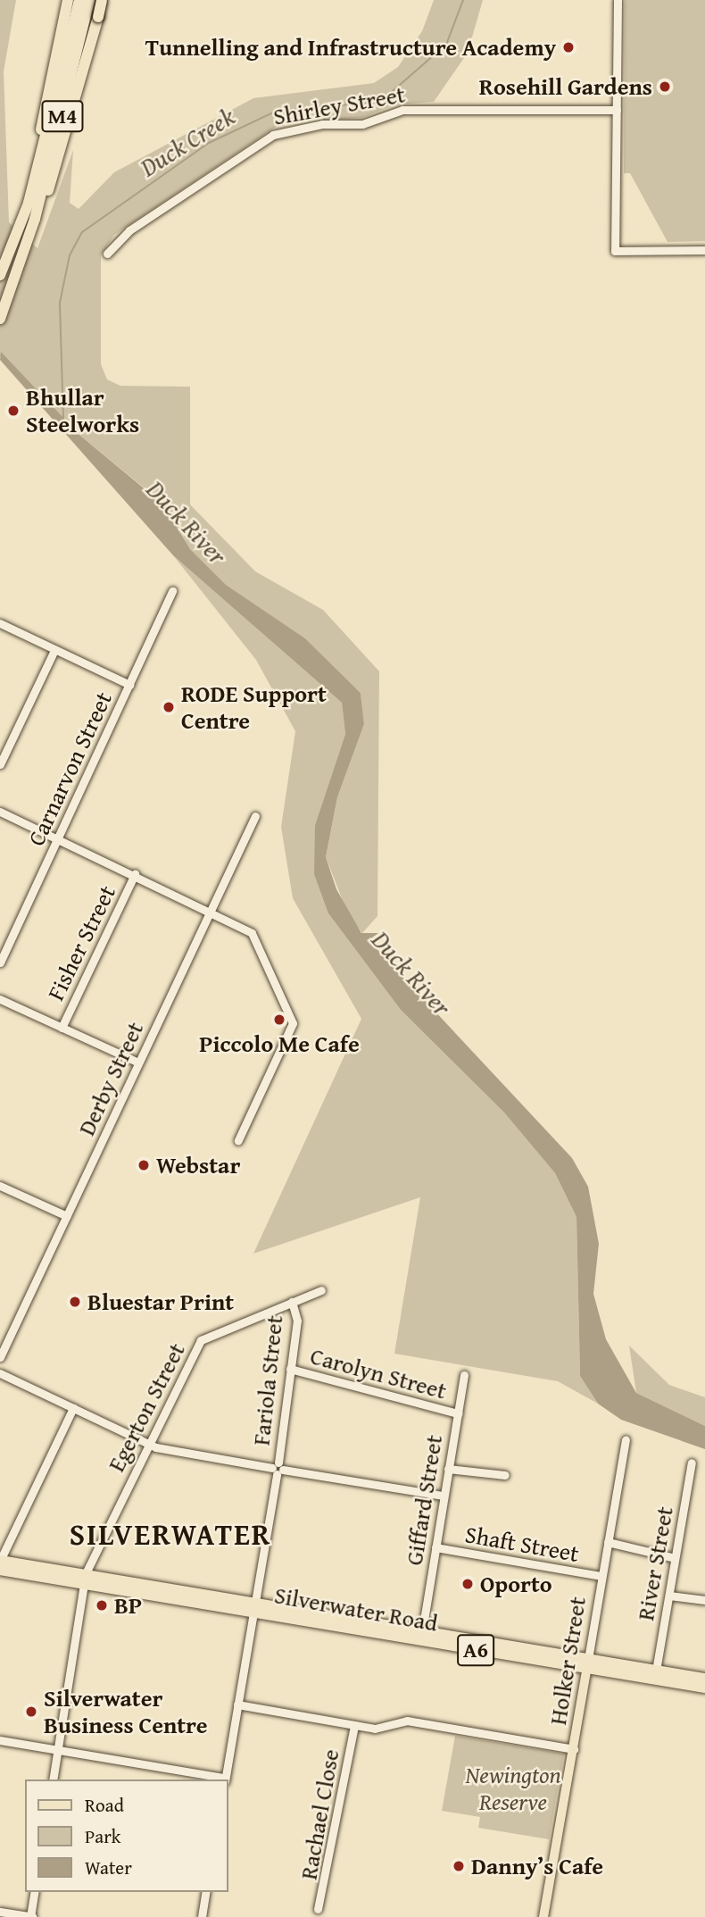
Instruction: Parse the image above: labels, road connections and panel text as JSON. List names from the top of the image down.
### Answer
{
  "streets": {
    "highway": ["M4", "Silverwater Road", "A6"],
    "main road": ["Holker Street"],
    "street": [
      "Shirley Street",
      "Carnarvon Street",
      "Fisher Street",
      "Derby Street",
      "Carolyn Street",
      "Fariola Street",
      "Egerton Street",
      "Giffard Street",
      "Shaft Street",
      "River Street",
      "Rachael Close"
    ]
  },
  "crossings": [
    ["Carolyn Street", "Fariola Street"],
    ["Carolyn Street", "Giffard Street"],
    ["Fariola Street", "Egerton Street"],
    ["Fariola Street", "Silverwater Road"],
    ["Egerton Street", "Silverwater Road"],
    ["Giffard Street", "Shaft Street"],
    ["Giffard Street", "Silverwater Road"],
    ["Shaft Street", "River Street"],
    ["Shaft Street", "Holker Street"],
    ["River Street", "Silverwater Road"],
    ["Silverwater Road", "Holker Street"]
  ],
  "districts": ["SILVERWATER"],
  "water": ["Duck Creek", "Duck River"],
  "parks": ["Newington Reserve"],
  "places": [
    "Tunnelling and Infrastructure Academy",
    "Rosehill Gardens",
    "Bhullar Steelworks",
    "RODE Support Centre",
    "Piccolo Me Cafe",
    "Webstar",
    "Bluestar Print",
    "Oporto",
    "BP",
    "Silverwater Business Centre",
    "Danny’s Cafe"
  ],
  "legend": ["Road", "Park", "Water"]
}
